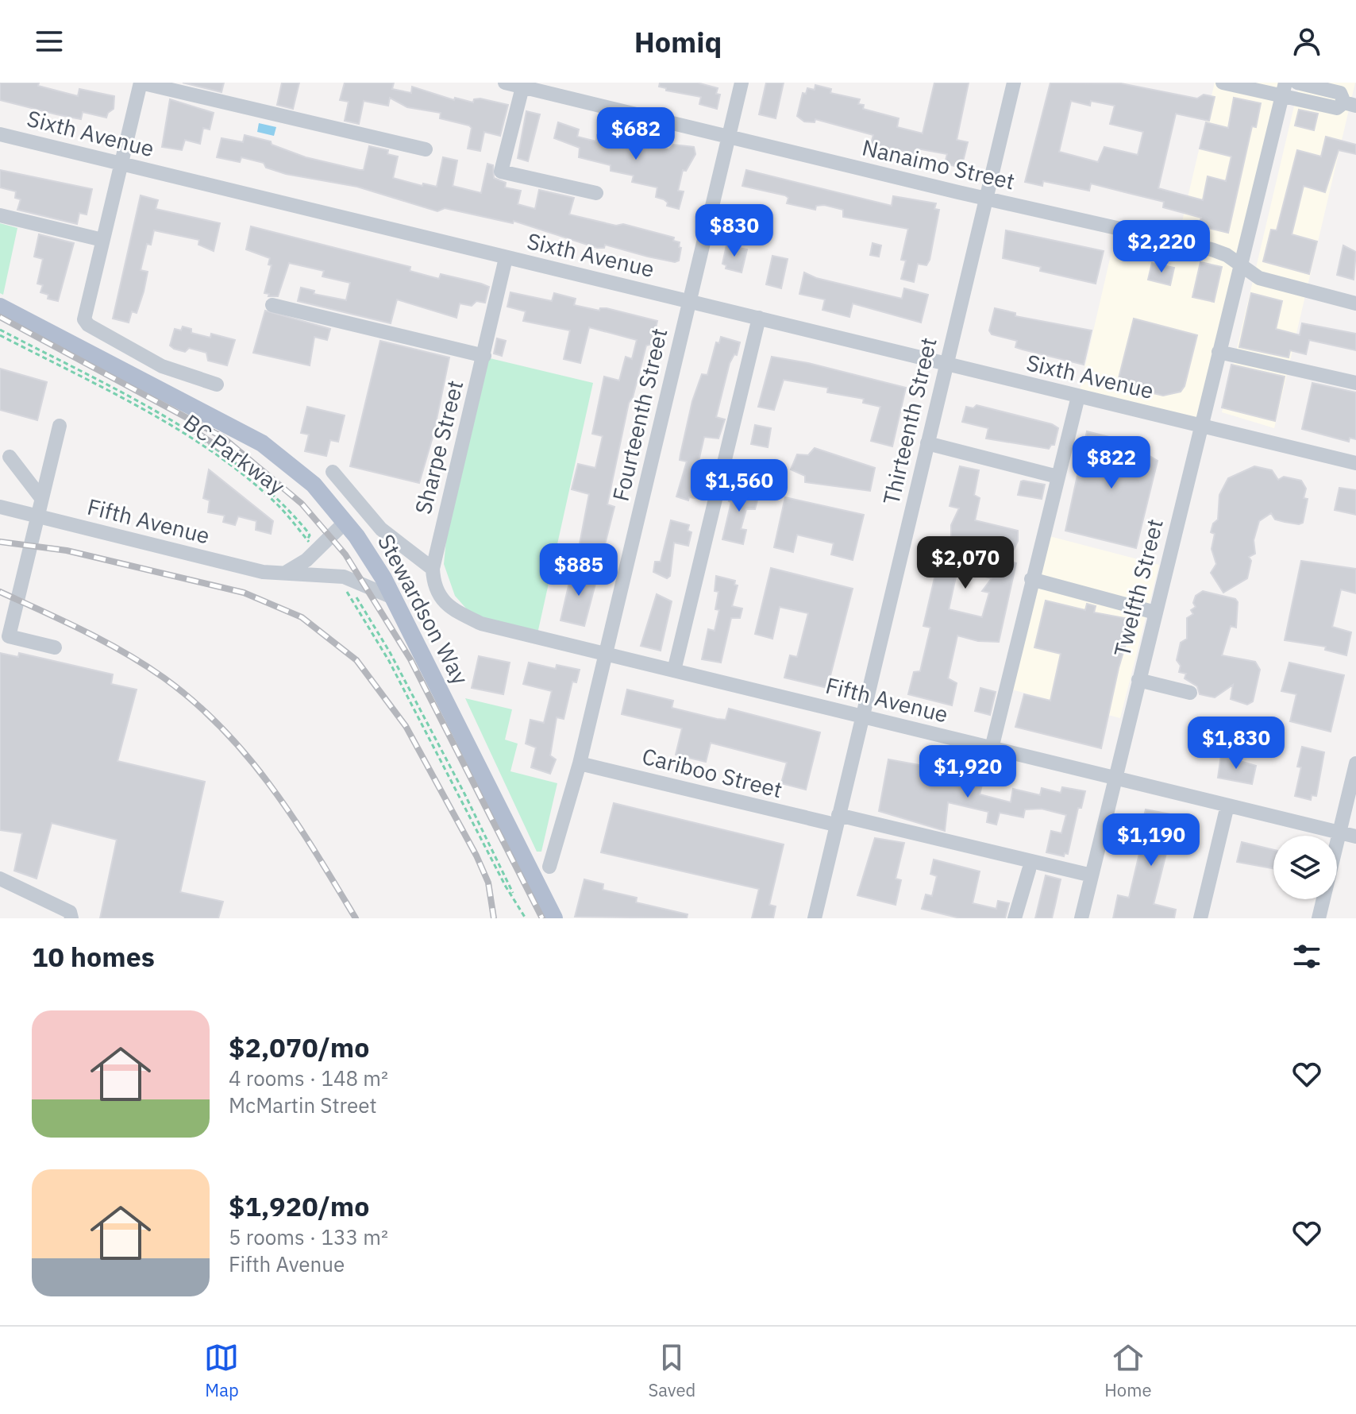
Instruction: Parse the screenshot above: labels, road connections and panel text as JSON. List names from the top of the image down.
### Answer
{
  "streets": {
    "main road": ["Stewardson Way"],
    "street": [
      "Sixth Avenue",
      "Nanaimo Street",
      "Fourteenth Street",
      "Thirteenth Street",
      "Sharpe Street",
      "Fifth Avenue",
      "Twelfth Street",
      "Cariboo Street"
    ],
    "path": ["BC Parkway"]
  },
  "crossings": [
    ["Sixth Avenue", "Fourteenth Street"],
    ["Sixth Avenue", "Thirteenth Street"],
    ["Sixth Avenue", "Sharpe Street"],
    ["Sixth Avenue", "Twelfth Street"],
    ["Nanaimo Street", "Fourteenth Street"],
    ["Nanaimo Street", "Thirteenth Street"],
    ["Nanaimo Street", "Twelfth Street"],
    ["Fourteenth Street", "Fifth Avenue"],
    ["Fourteenth Street", "Cariboo Street"],
    ["Thirteenth Street", "Fifth Avenue"],
    ["Thirteenth Street", "Cariboo Street"],
    ["Sharpe Street", "Fifth Avenue"],
    ["Fifth Avenue", "Twelfth Street"],
    ["Fifth Avenue", "Stewardson Way"],
    ["Twelfth Street", "Cariboo Street"]
  ],
  "page": {
    "header": "Homiq",
    "price": [
      "$682",
      "$830",
      "$2,220",
      "$822",
      "$1,560",
      "$2,070",
      "$885",
      "$1,830",
      "$1,920",
      "$1,190"
    ],
    "heading": "10 homes",
    "list": [
      {
        "name": "$2,070/mo",
        "note": "4 rooms · 148 m² · McMartin Street"
      },
      {
        "name": "$1,920/mo",
        "note": "5 rooms · 133 m² · Fifth Avenue"
      }
    ],
    "tabs": ["Map", "Saved", "Home"]
  }
}
